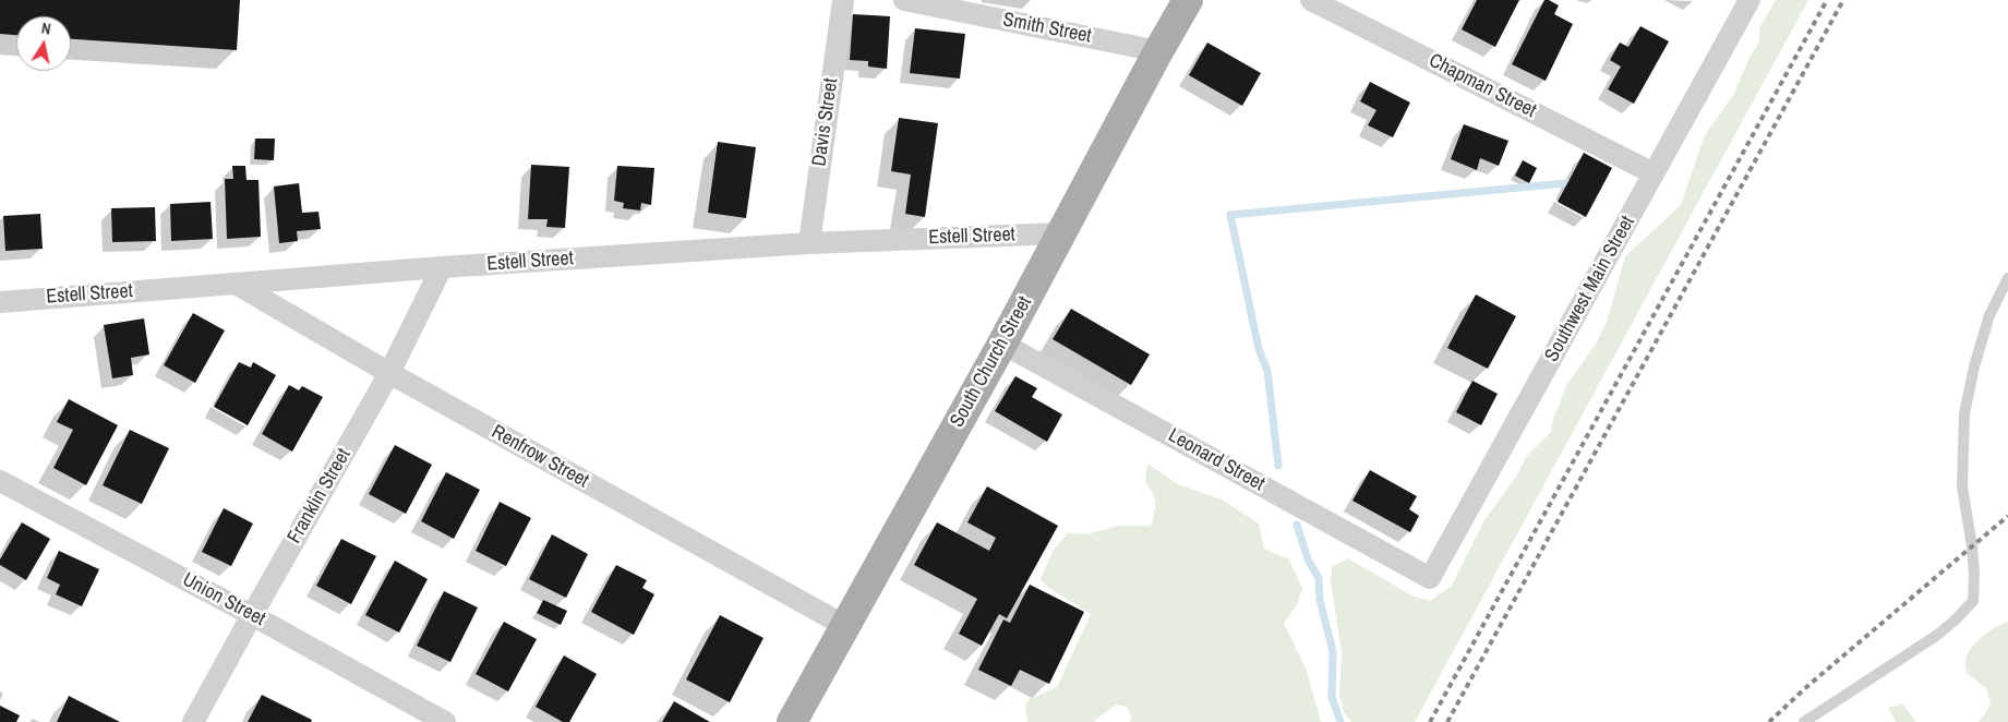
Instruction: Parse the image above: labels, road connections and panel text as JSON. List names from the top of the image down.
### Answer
{
  "streets": {
    "main road": ["South Church Street"],
    "street": [
      "Smith Street",
      "Chapman Street",
      "Davis Street",
      "Estell Street",
      "Southwest Main Street",
      "Renfrow Street",
      "Leonard Street",
      "Franklin Street",
      "Union Street"
    ]
  },
  "crossings": [
    ["Smith Street", "South Church Street"],
    ["Chapman Street", "Southwest Main Street"],
    ["Davis Street", "Estell Street"],
    ["Estell Street", "South Church Street"],
    ["Estell Street", "Renfrow Street"],
    ["Estell Street", "Franklin Street"],
    ["Southwest Main Street", "Leonard Street"],
    ["South Church Street", "Renfrow Street"],
    ["South Church Street", "Leonard Street"],
    ["Renfrow Street", "Franklin Street"],
    ["Franklin Street", "Union Street"]
  ],
  "north": "top"
}
